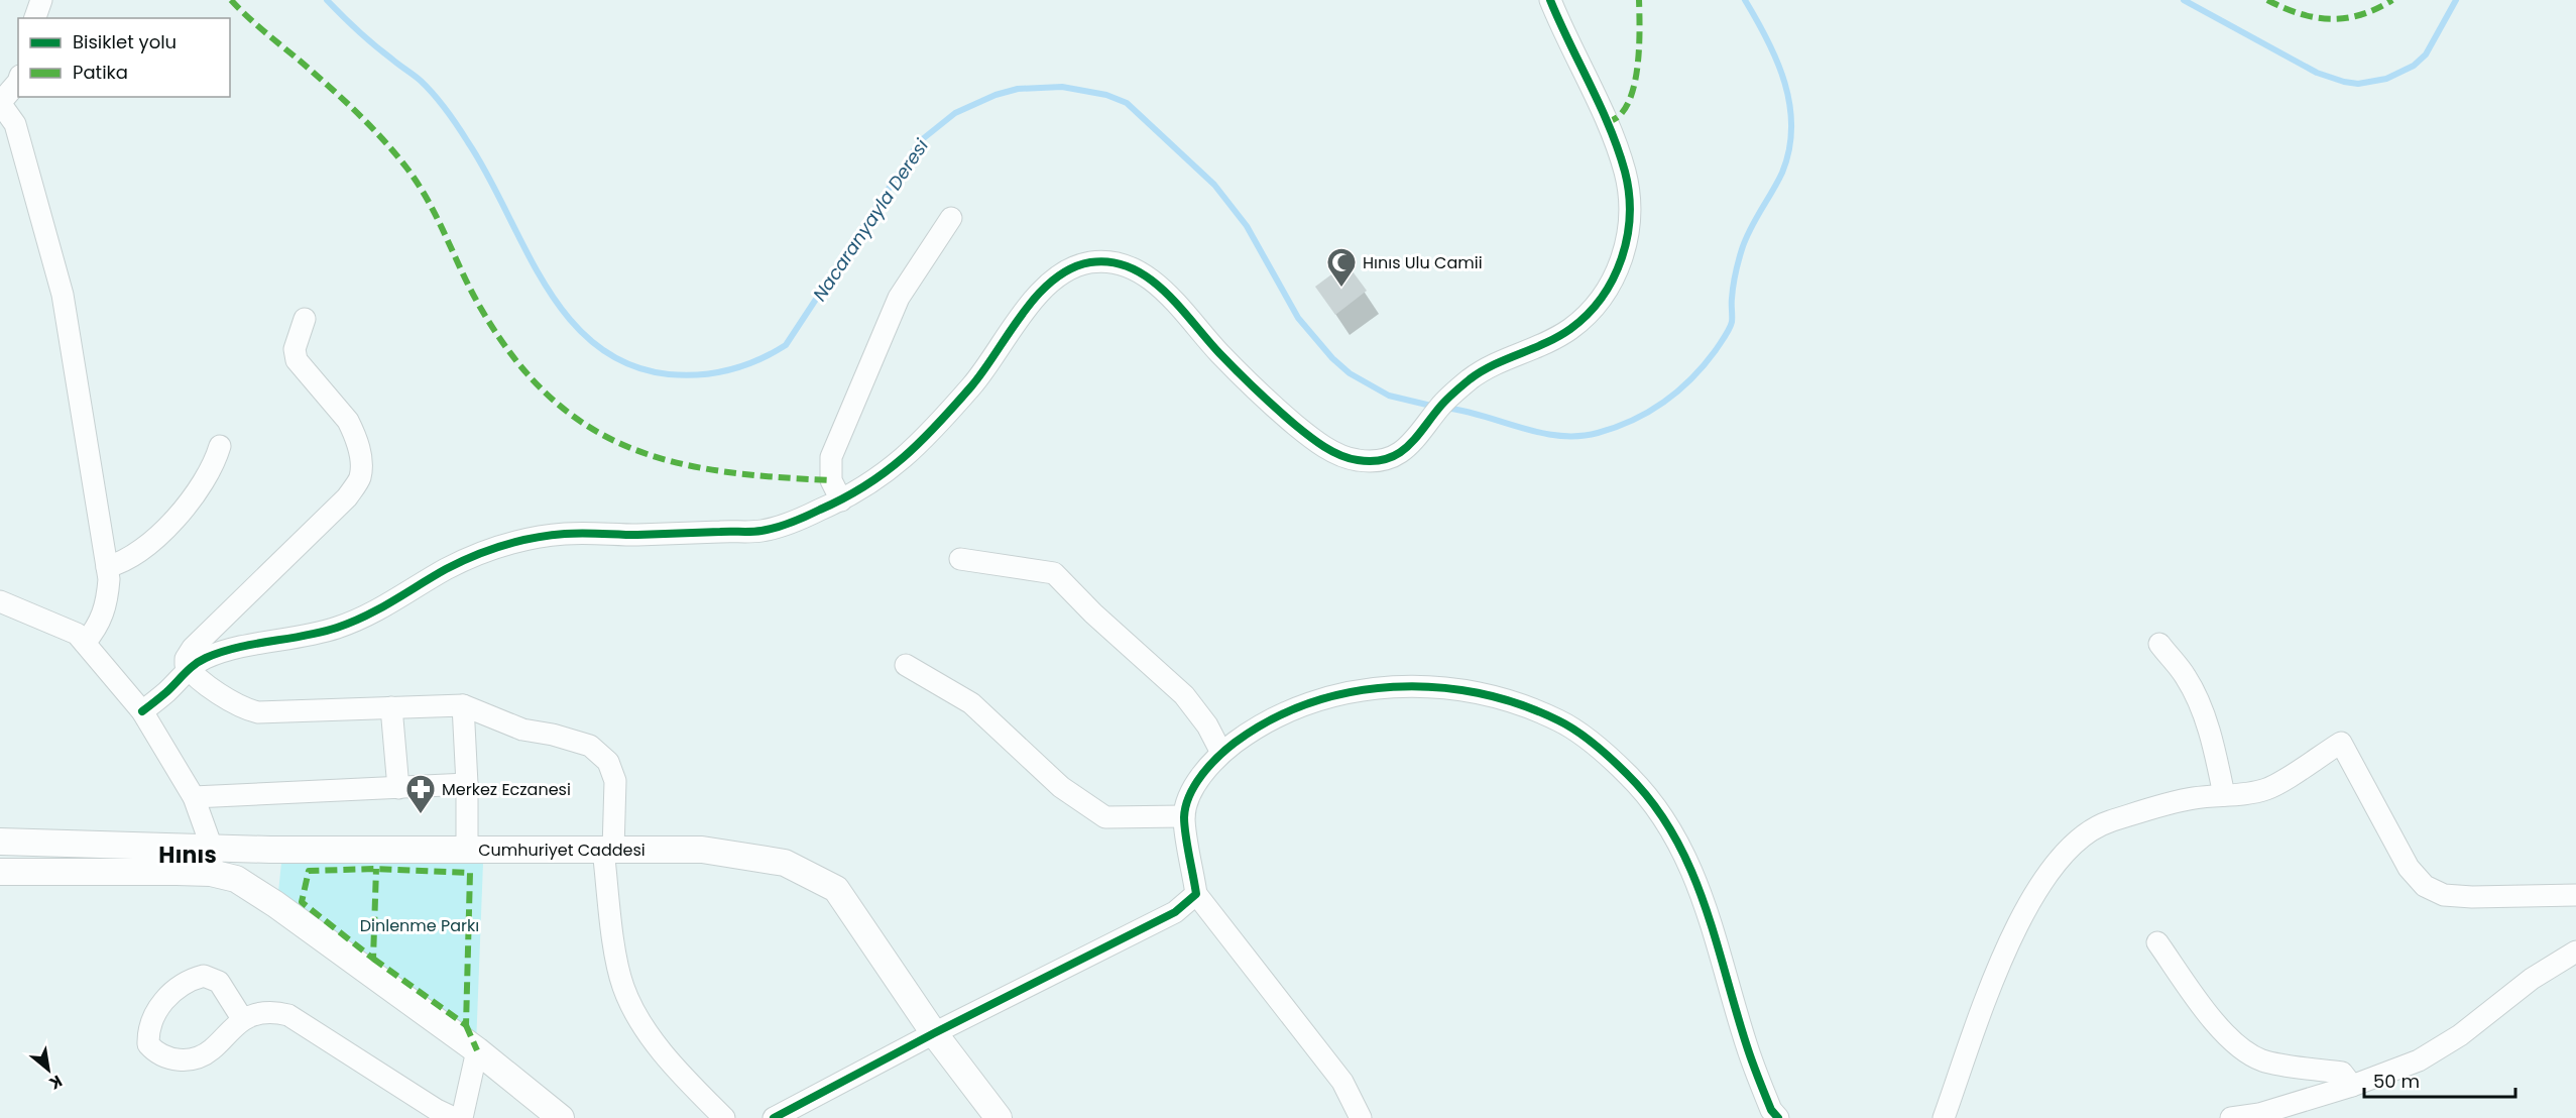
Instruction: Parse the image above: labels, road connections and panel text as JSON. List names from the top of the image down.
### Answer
{
  "streets": {
    "main road": ["Cumhuriyet Caddesi"]
  },
  "districts": ["Hınıs"],
  "water": ["Nacaranyayla Deresi"],
  "parks": ["Dinlenme Parkı"],
  "places": {
    "mosque": ["Hınıs Ulu Camii"],
    "pharmacy": ["Merkez Eczanesi"]
  },
  "legend": ["Bisiklet yolu", "Patika"],
  "scale_bar": "50 m",
  "north": "bottom right"
}
